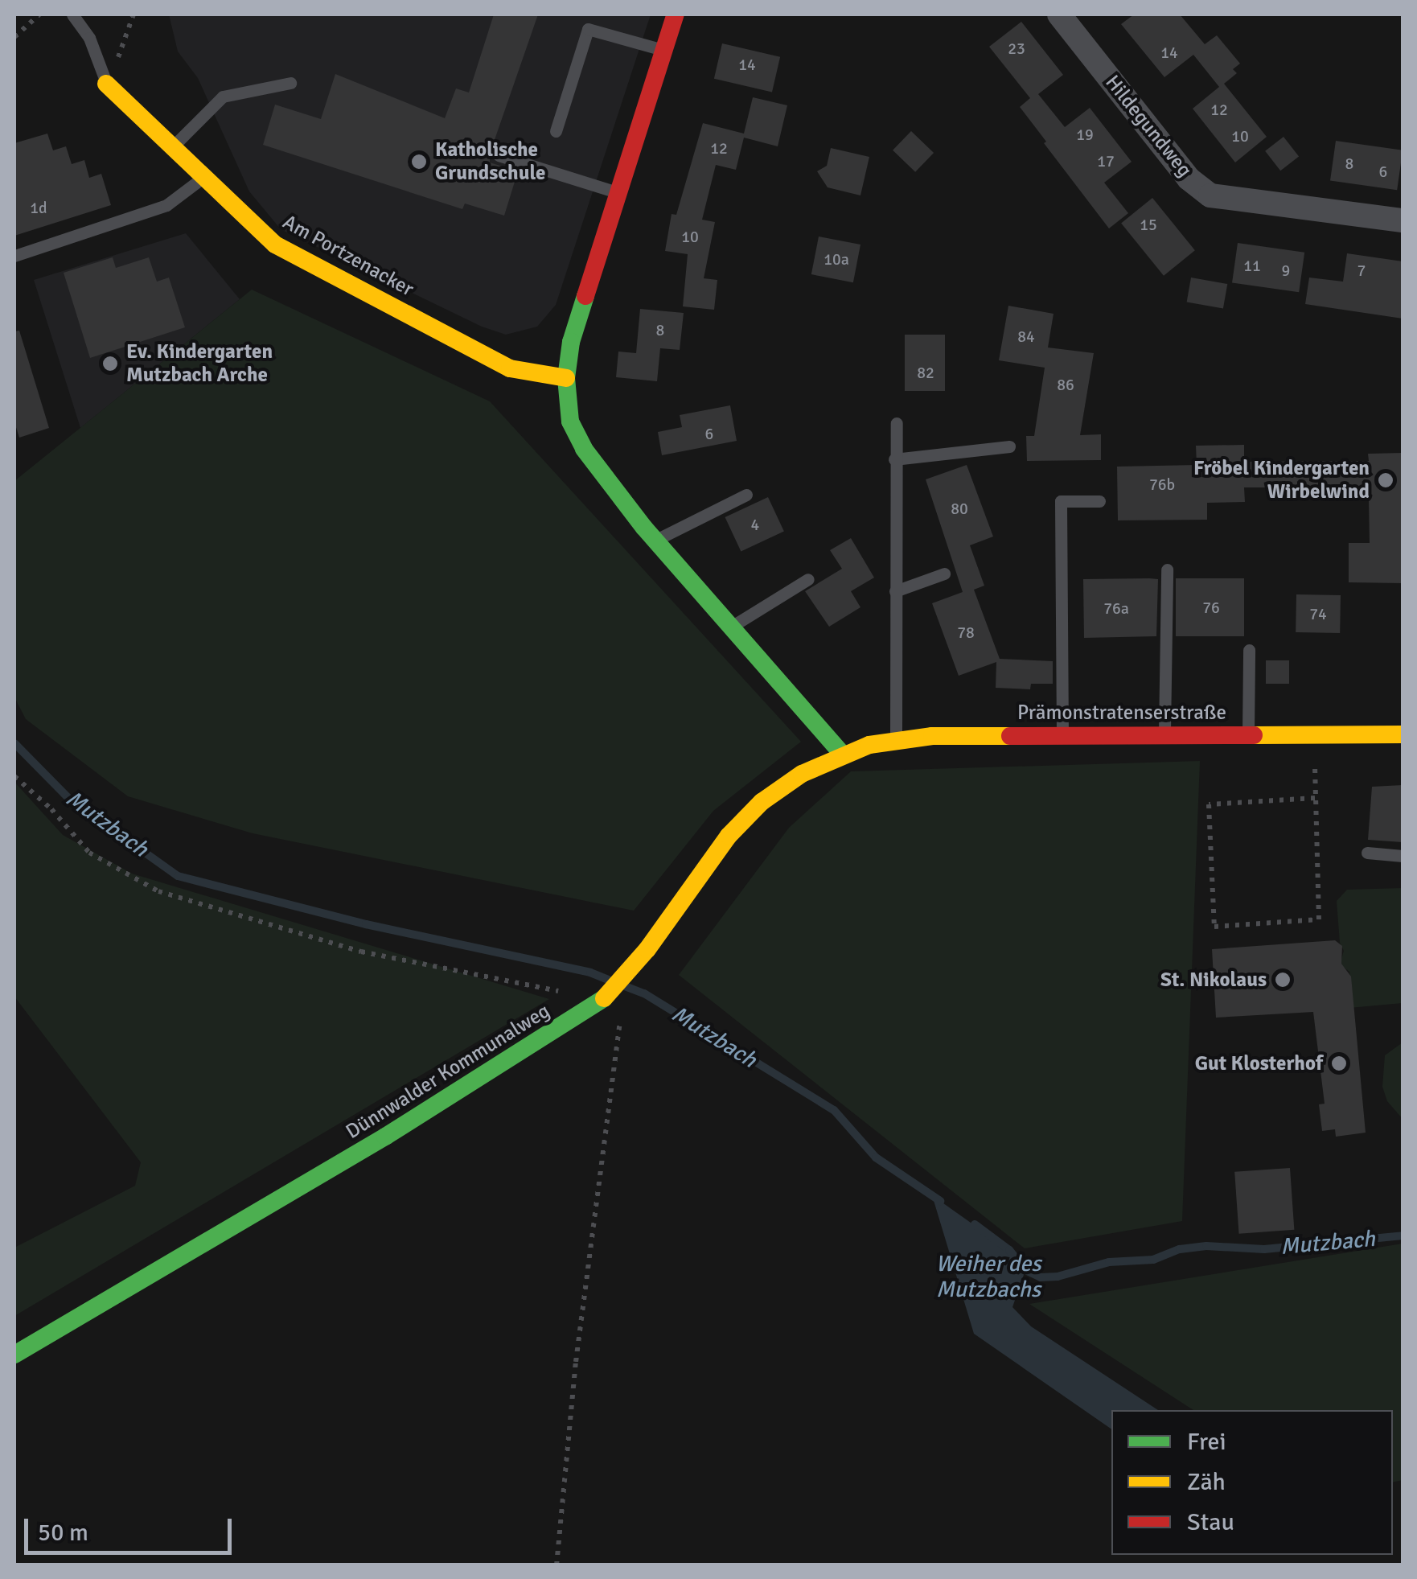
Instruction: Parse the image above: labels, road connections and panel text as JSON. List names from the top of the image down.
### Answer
{
  "streets": {
    "main road": ["Am Portzenacker", "Prämonstratenserstraße", "Dünnwalder Kommunalweg"],
    "street": ["Hildegundweg"]
  },
  "crossings": [
    ["Prämonstratenserstraße", "Dünnwalder Kommunalweg"]
  ],
  "water": ["Mutzbach", "Weiher des Mutzbachs"],
  "places": [
    "Katholische Grundschule",
    "Ev. Kindergarten Mutzbach Arche",
    "Fröbel Kindergarten Wirbelwind",
    "St. Nikolaus",
    "Gut Klosterhof"
  ],
  "house_numbers": [
    "23",
    "14",
    "14",
    "12",
    "19",
    "10",
    "12",
    "17",
    "8",
    "6",
    "1d",
    "15",
    "10",
    "10a",
    "11",
    "9",
    "7",
    "8",
    "84",
    "82",
    "86",
    "6",
    "76b",
    "80",
    "4",
    "76",
    "76a",
    "74",
    "78"
  ],
  "legend": ["Frei", "Zäh", "Stau"],
  "scale_bar": "50 m"
}
